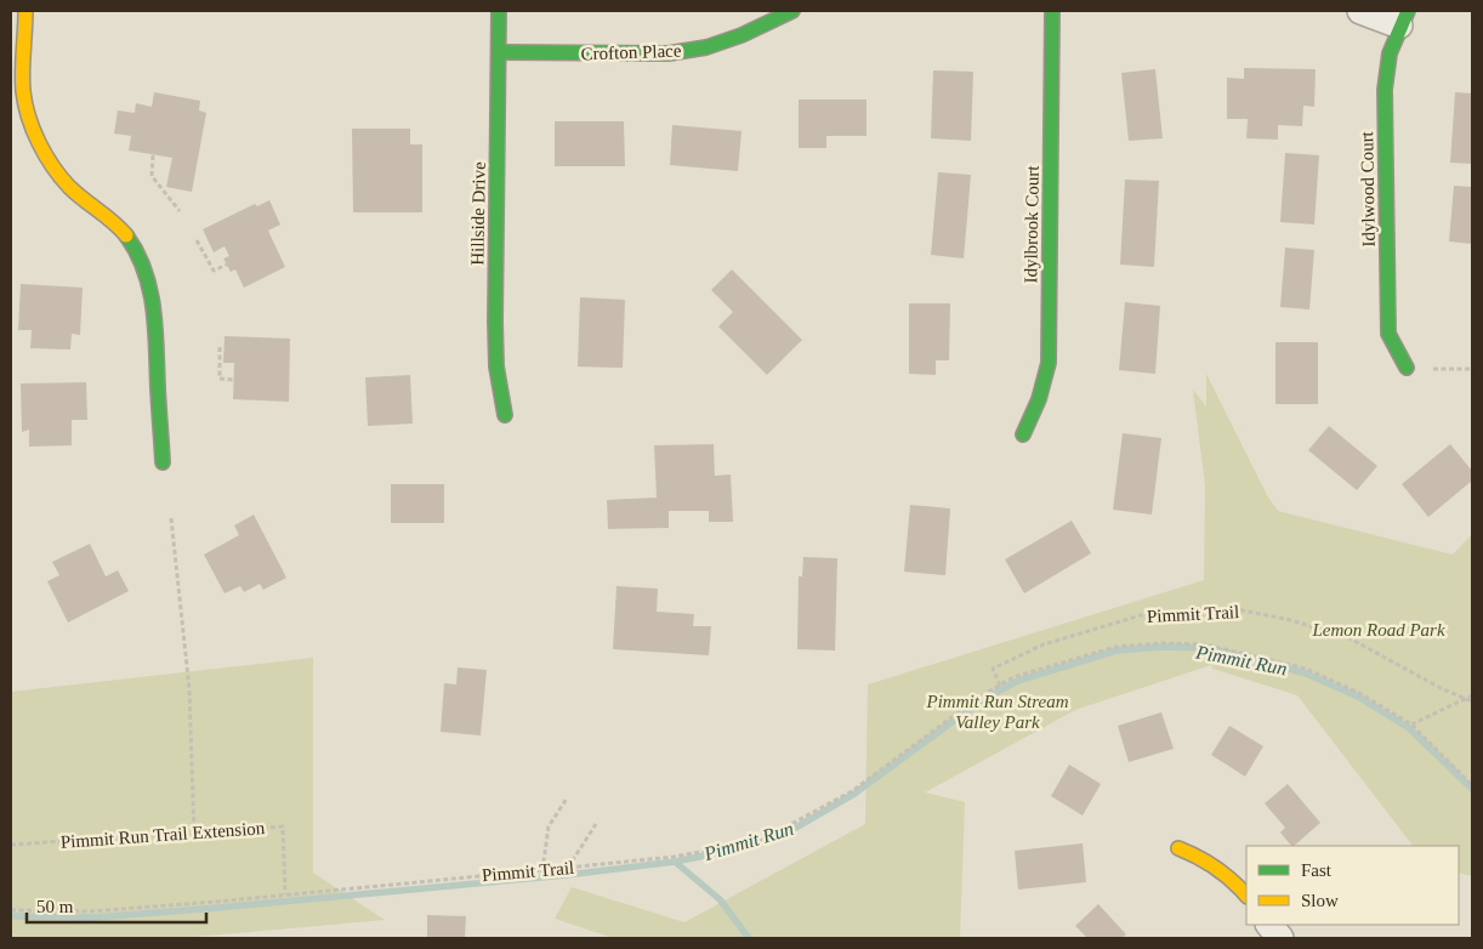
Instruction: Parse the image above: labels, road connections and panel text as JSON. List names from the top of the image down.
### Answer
{
  "streets": {
    "street": [
      "Crofton Place",
      "Idylwood Court",
      "Hillside Drive",
      "Idylbrook Court"
    ],
    "path": ["Pimmit Trail", "Pimmit Run Trail Extension"]
  },
  "crossings": [
    ["Crofton Place", "Hillside Drive"],
    ["Pimmit Trail", "Pimmit Run Trail Extension"]
  ],
  "water": ["Pimmit Run"],
  "parks": ["Lemon Road Park", "Pimmit Run Stream Valley Park"],
  "legend": ["Fast", "Slow"],
  "scale_bar": "50 m"
}
